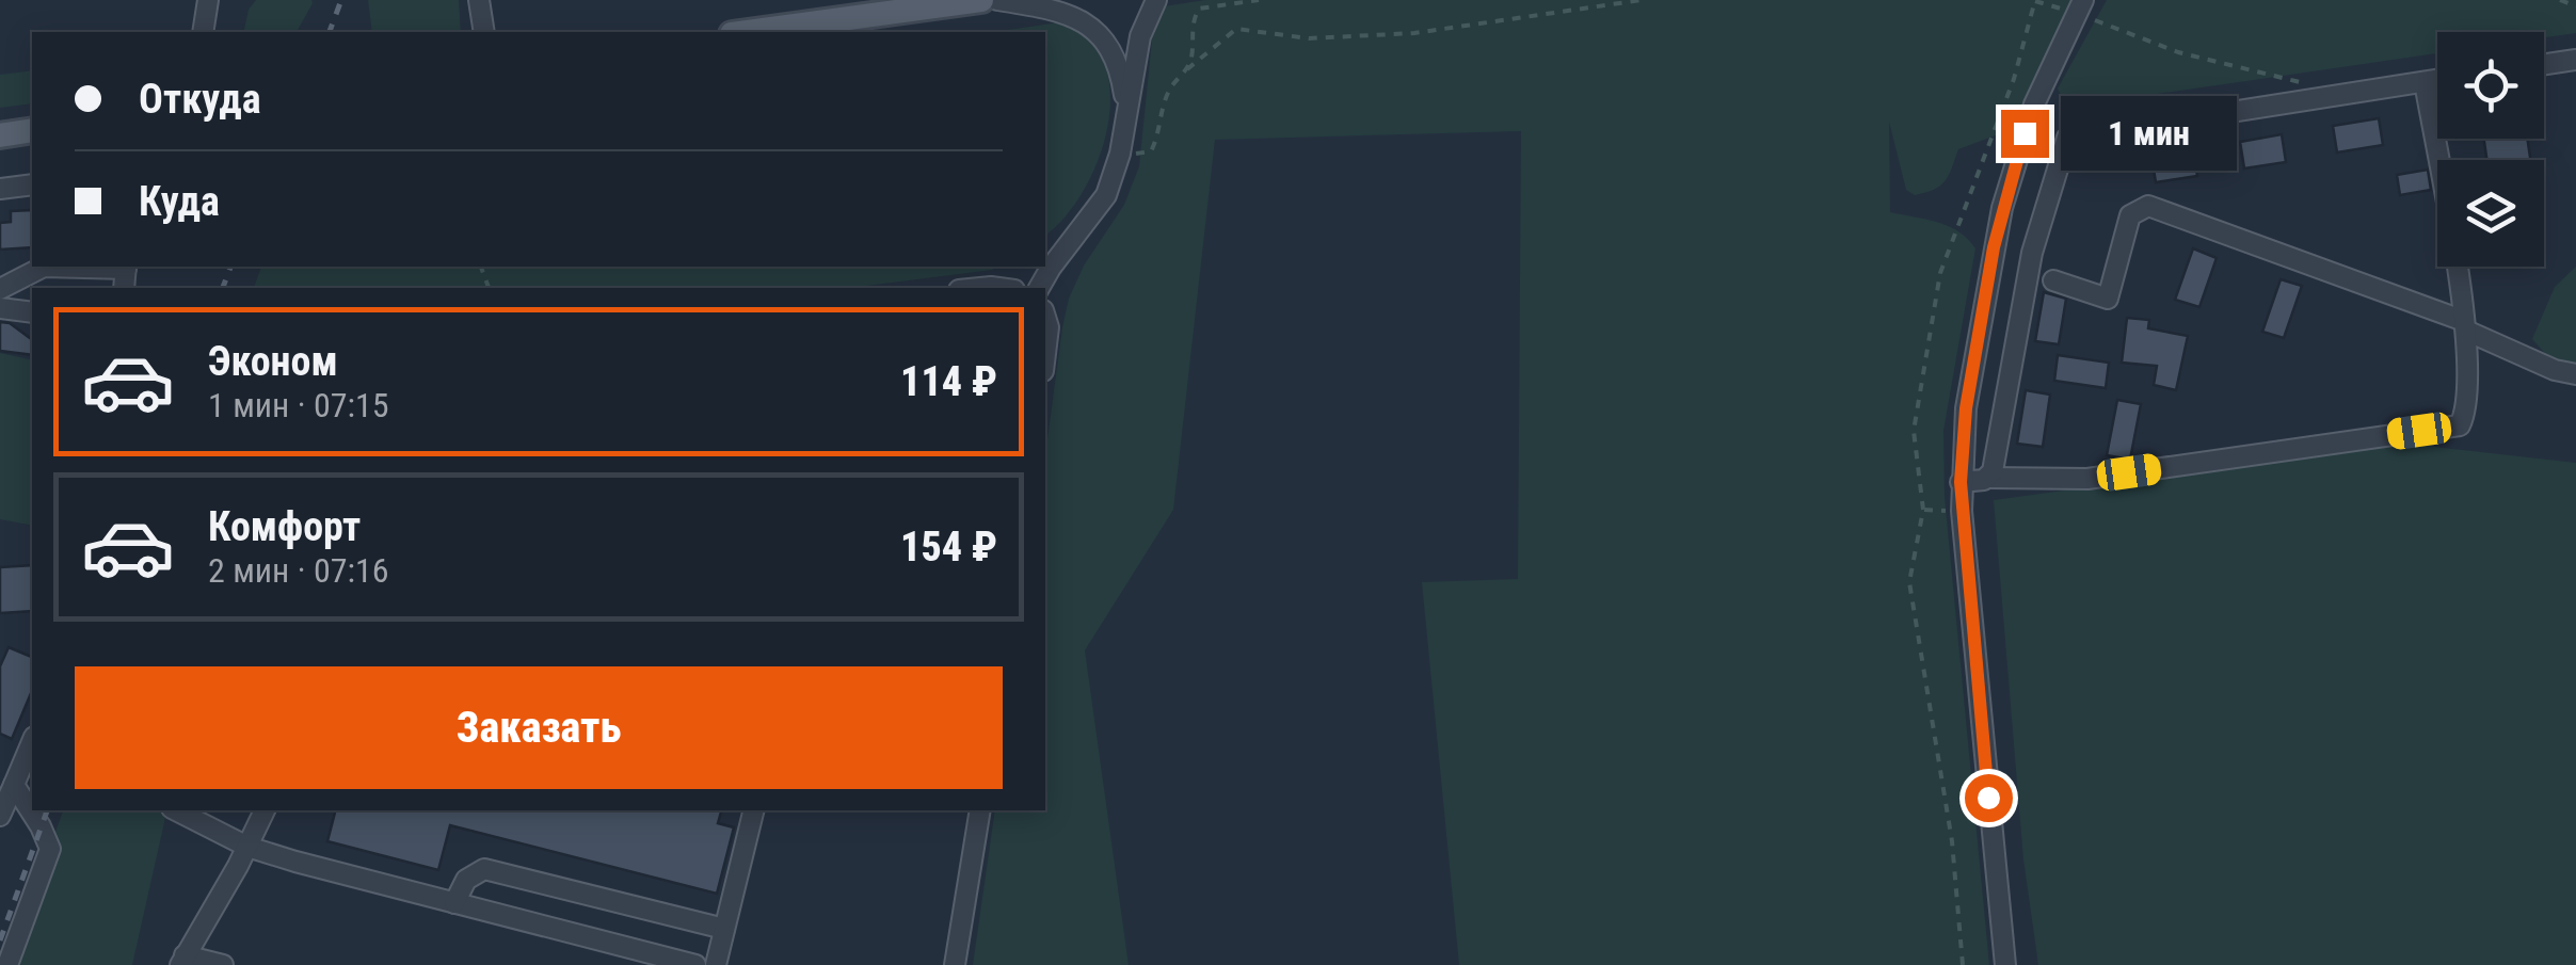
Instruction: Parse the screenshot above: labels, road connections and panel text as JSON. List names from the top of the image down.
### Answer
{
  "page": {
    "banner": ["Откуда", "Куда"],
    "bubble": "1 мин",
    "list": [
      {
        "name": "Эконом",
        "note": "1 мин · 07:15",
        "value": "114 ₽"
      },
      {
        "name": "Комфорт",
        "note": "2 мин · 07:16",
        "value": "154 ₽"
      }
    ],
    "buttons": "Заказать"
  }
}
